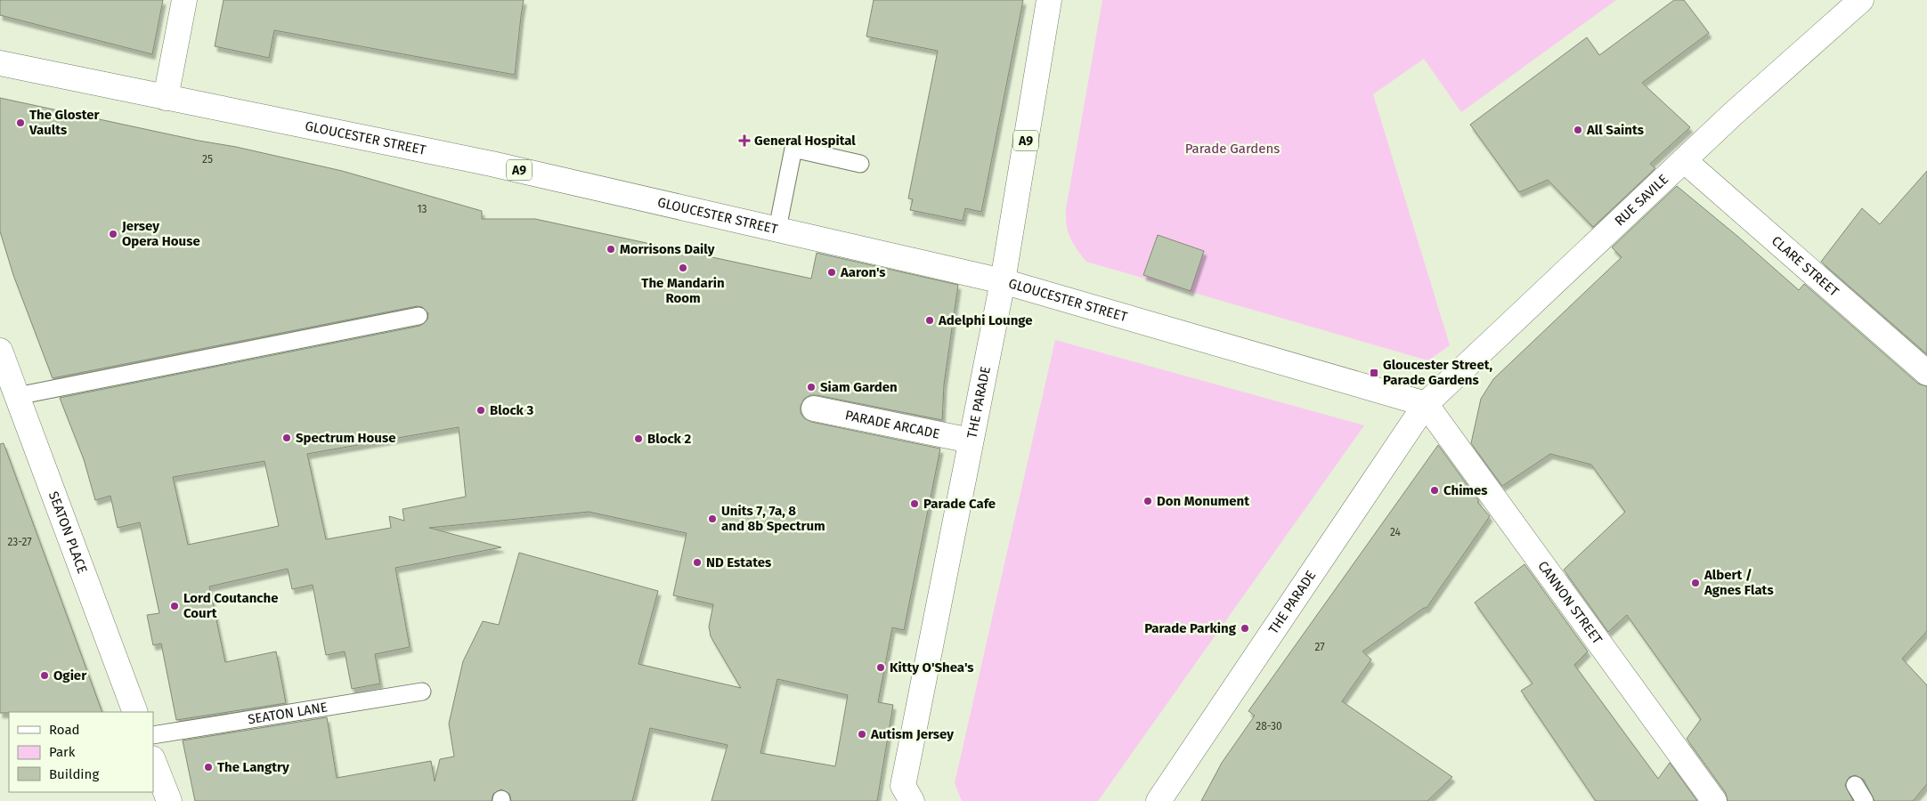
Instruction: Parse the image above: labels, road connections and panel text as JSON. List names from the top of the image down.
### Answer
{
  "streets": {
    "main road": [
      "GLOUCESTER STREET",
      "A9",
      "RUE SAVILE",
      "CLARE STREET",
      "THE PARADE",
      "PARADE ARCADE",
      "SEATON PLACE",
      "CANNON STREET"
    ],
    "lane": ["SEATON LANE"]
  },
  "crossings": [
    ["GLOUCESTER STREET", "RUE SAVILE"],
    ["GLOUCESTER STREET", "THE PARADE"],
    ["GLOUCESTER STREET", "CANNON STREET"],
    ["RUE SAVILE", "CLARE STREET"],
    ["RUE SAVILE", "THE PARADE"],
    ["RUE SAVILE", "CANNON STREET"],
    ["THE PARADE", "PARADE ARCADE"],
    ["THE PARADE", "CANNON STREET"]
  ],
  "parks": ["Parade Gardens"],
  "places": {
    "other": [
      "The Gloster Vaults",
      "All Saints",
      "Jersey Opera House",
      "Morrisons Daily",
      "The Mandarin Room",
      "Aaron's",
      "Adelphi Lounge",
      "Siam Garden",
      "Block 3",
      "Spectrum House",
      "Block 2",
      "Chimes",
      "Don Monument",
      "Parade Cafe",
      "Units 7, 7a, 8 and 8b Spectrum",
      "ND Estates",
      "Albert / Agnes Flats",
      "Lord Coutanche Court",
      "Parade Parking",
      "Kitty O'Shea's",
      "Ogier",
      "Autism Jersey",
      "The Langtry"
    ],
    "health": ["General Hospital"],
    "transit": ["Gloucester Street, Parade Gardens"]
  },
  "house_numbers": [
    "25",
    "13",
    "24",
    "23-27",
    "27",
    "28-30"
  ],
  "legend": ["Road", "Park", "Building"]
}
